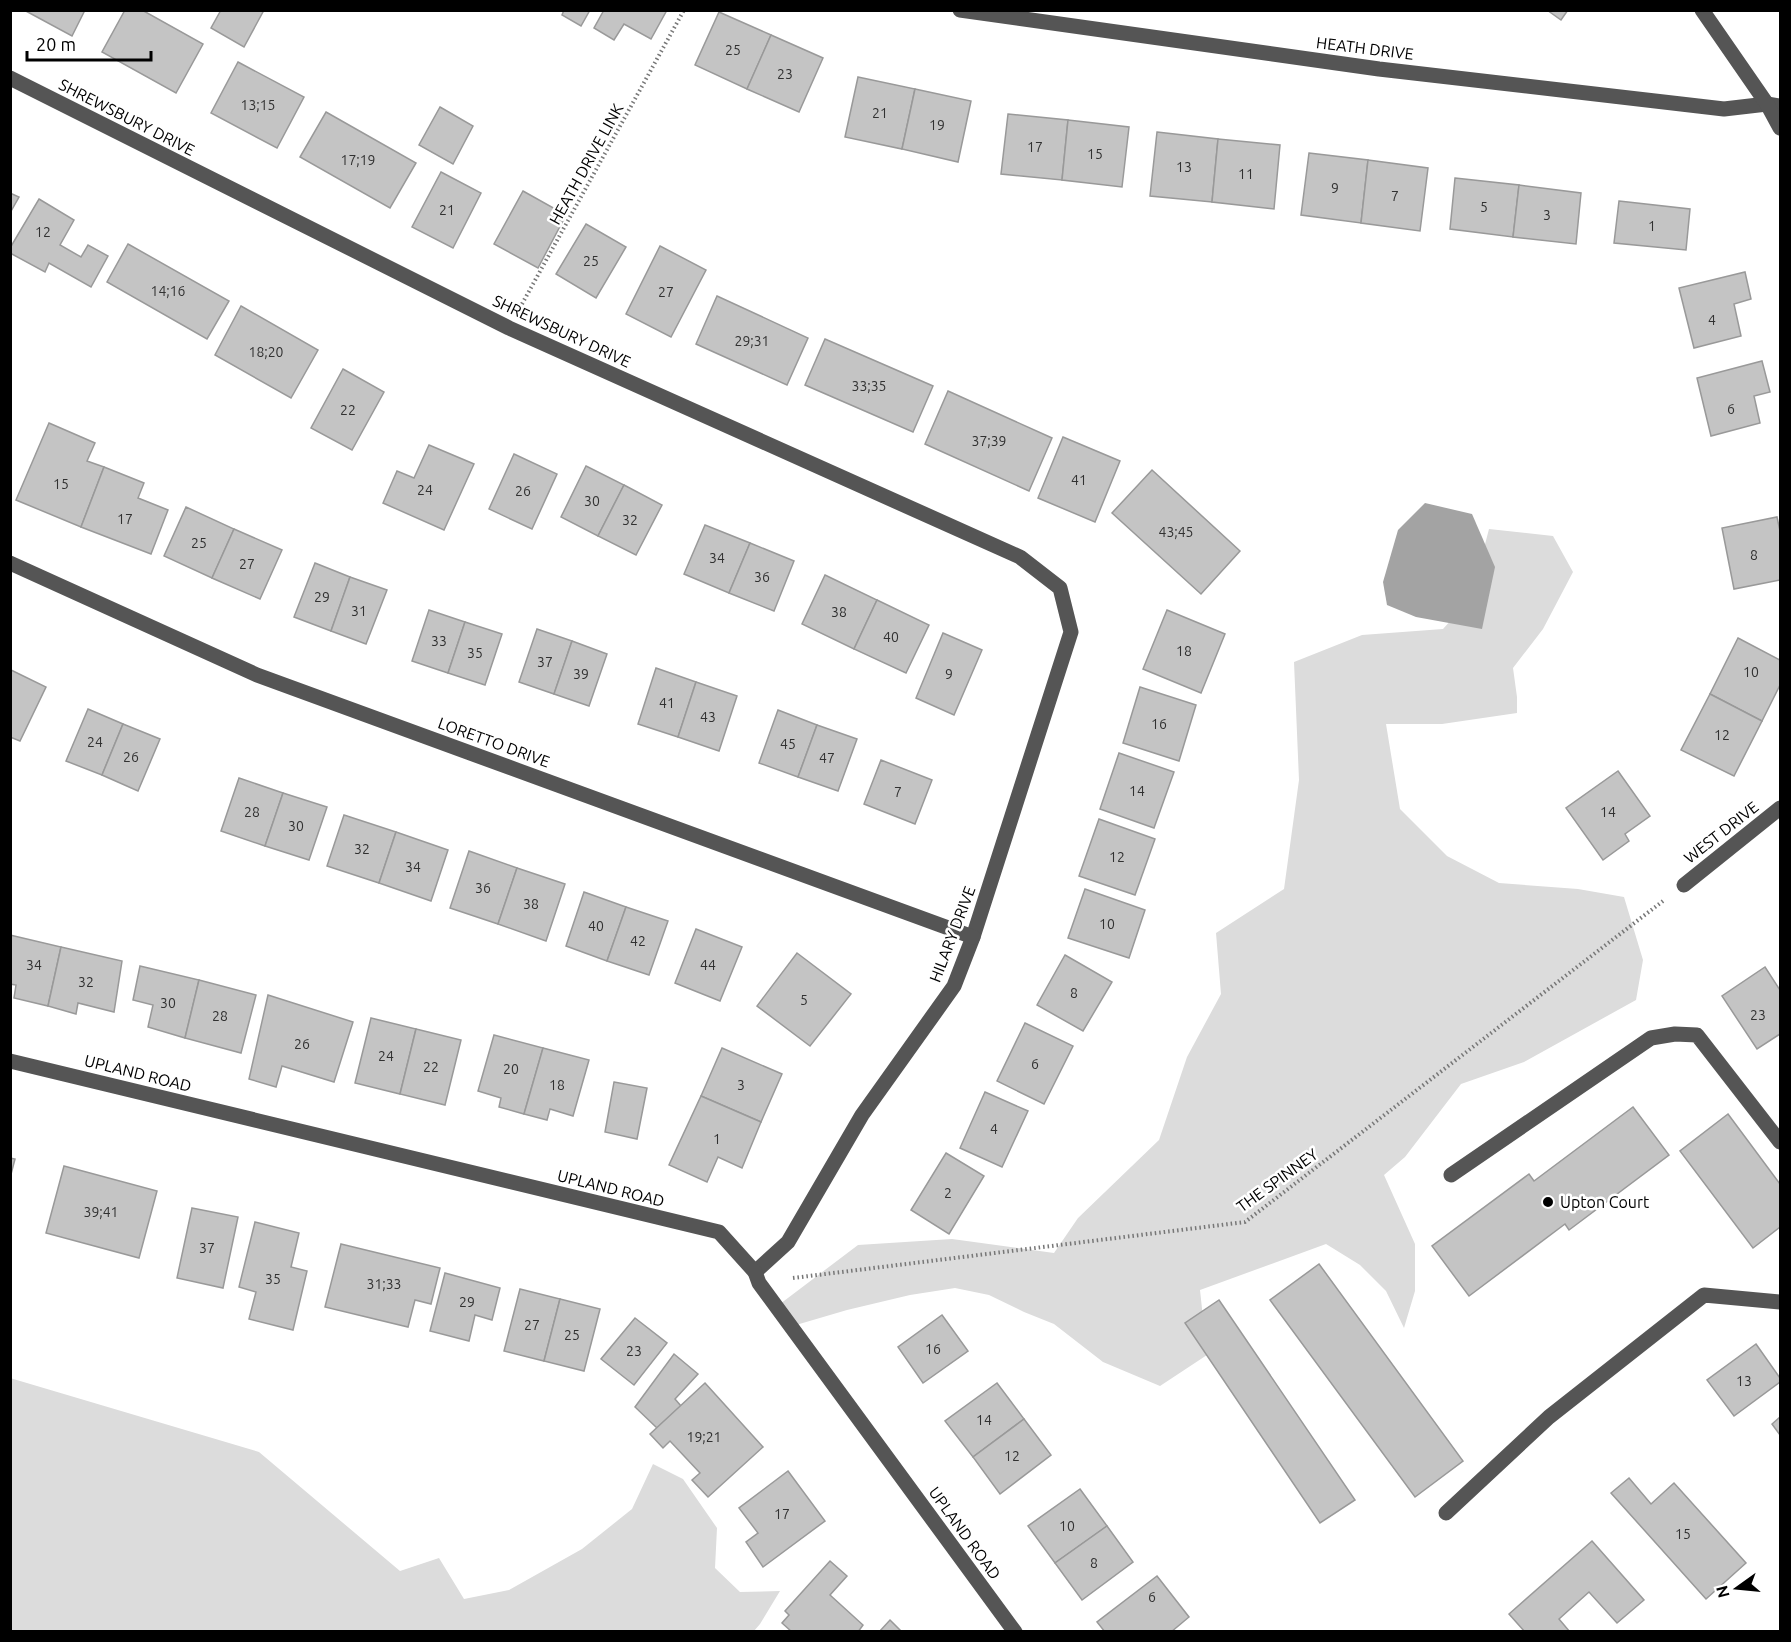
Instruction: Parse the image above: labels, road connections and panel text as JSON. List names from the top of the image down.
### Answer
{
  "streets": {
    "street": [
      "HEATH DRIVE",
      "SHREWSBURY DRIVE",
      "LORETTO DRIVE",
      "WEST DRIVE",
      "HILARY DRIVE",
      "UPLAND ROAD"
    ],
    "path": ["HEATH DRIVE LINK", "THE SPINNEY"]
  },
  "crossings": [
    ["SHREWSBURY DRIVE", "HEATH DRIVE LINK"],
    ["SHREWSBURY DRIVE", "HILARY DRIVE"],
    ["LORETTO DRIVE", "HILARY DRIVE"],
    ["WEST DRIVE", "THE SPINNEY"],
    ["HILARY DRIVE", "UPLAND ROAD"],
    ["HILARY DRIVE", "THE SPINNEY"],
    ["UPLAND ROAD", "THE SPINNEY"]
  ],
  "places": ["Upton Court"],
  "house_numbers": [
    "25",
    "23",
    "13;15",
    "21",
    "19",
    "17",
    "15",
    "17;19",
    "13",
    "11",
    "9",
    "7",
    "5",
    "21",
    "3",
    "1",
    "12",
    "25",
    "14;16",
    "27",
    "4",
    "29;31",
    "18;20",
    "33;35",
    "6",
    "22",
    "37;39",
    "41",
    "15",
    "24",
    "26",
    "30",
    "17",
    "32",
    "43;45",
    "25",
    "8",
    "34",
    "27",
    "36",
    "29",
    "31",
    "38",
    "40",
    "33",
    "18",
    "35",
    "37",
    "10",
    "39",
    "9",
    "41",
    "43",
    "16",
    "12",
    "24",
    "45",
    "26",
    "47",
    "14",
    "7",
    "28",
    "14",
    "30",
    "32",
    "12",
    "34",
    "36",
    "38",
    "10",
    "40",
    "42",
    "34",
    "44",
    "32",
    "8",
    "5",
    "30",
    "23",
    "28",
    "26",
    "24",
    "6",
    "22",
    "20",
    "18",
    "3",
    "4",
    "1",
    "2",
    "39;41",
    "37",
    "35",
    "31;33",
    "29",
    "27",
    "25",
    "16",
    "23",
    "13",
    "14",
    "19;21",
    "12",
    "17",
    "10",
    "15",
    "8",
    "6"
  ],
  "scale_bar": "20 m",
  "north": "left"
}
